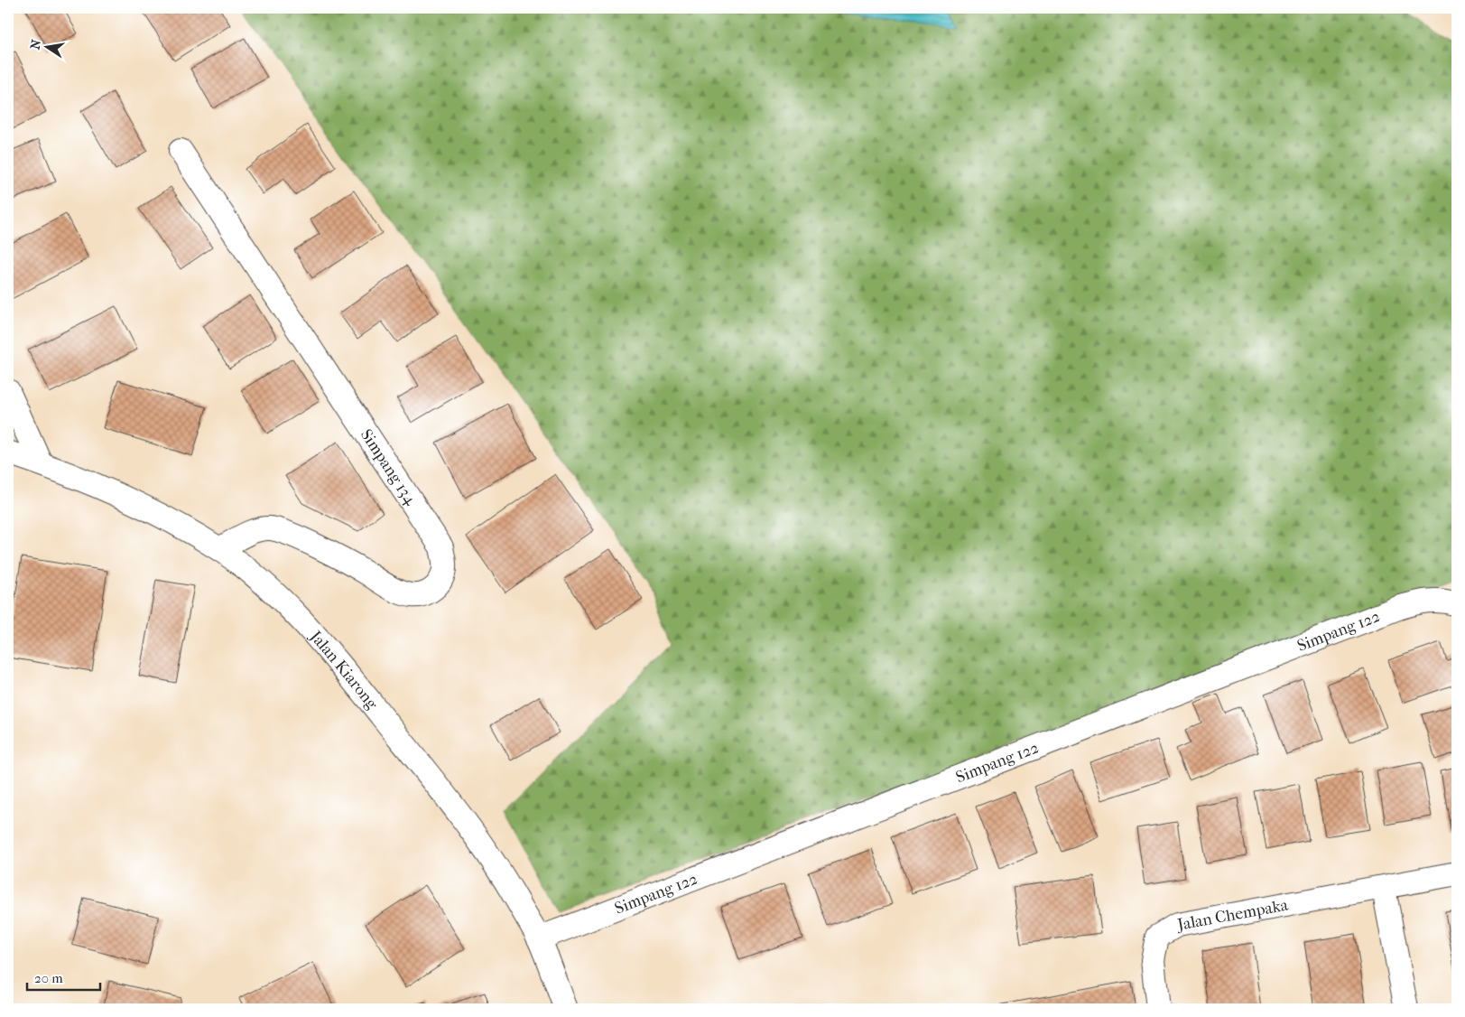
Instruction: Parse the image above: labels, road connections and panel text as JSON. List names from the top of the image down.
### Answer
{
  "streets": {
    "street": [
      "Simpang 134",
      "Simpang 122",
      "Jalan Kiarong",
      "Jalan Chempaka"
    ]
  },
  "crossings": [
    ["Simpang 134", "Jalan Kiarong"],
    ["Simpang 122", "Jalan Kiarong"]
  ],
  "scale_bar": "20 m",
  "north": "left"
}
